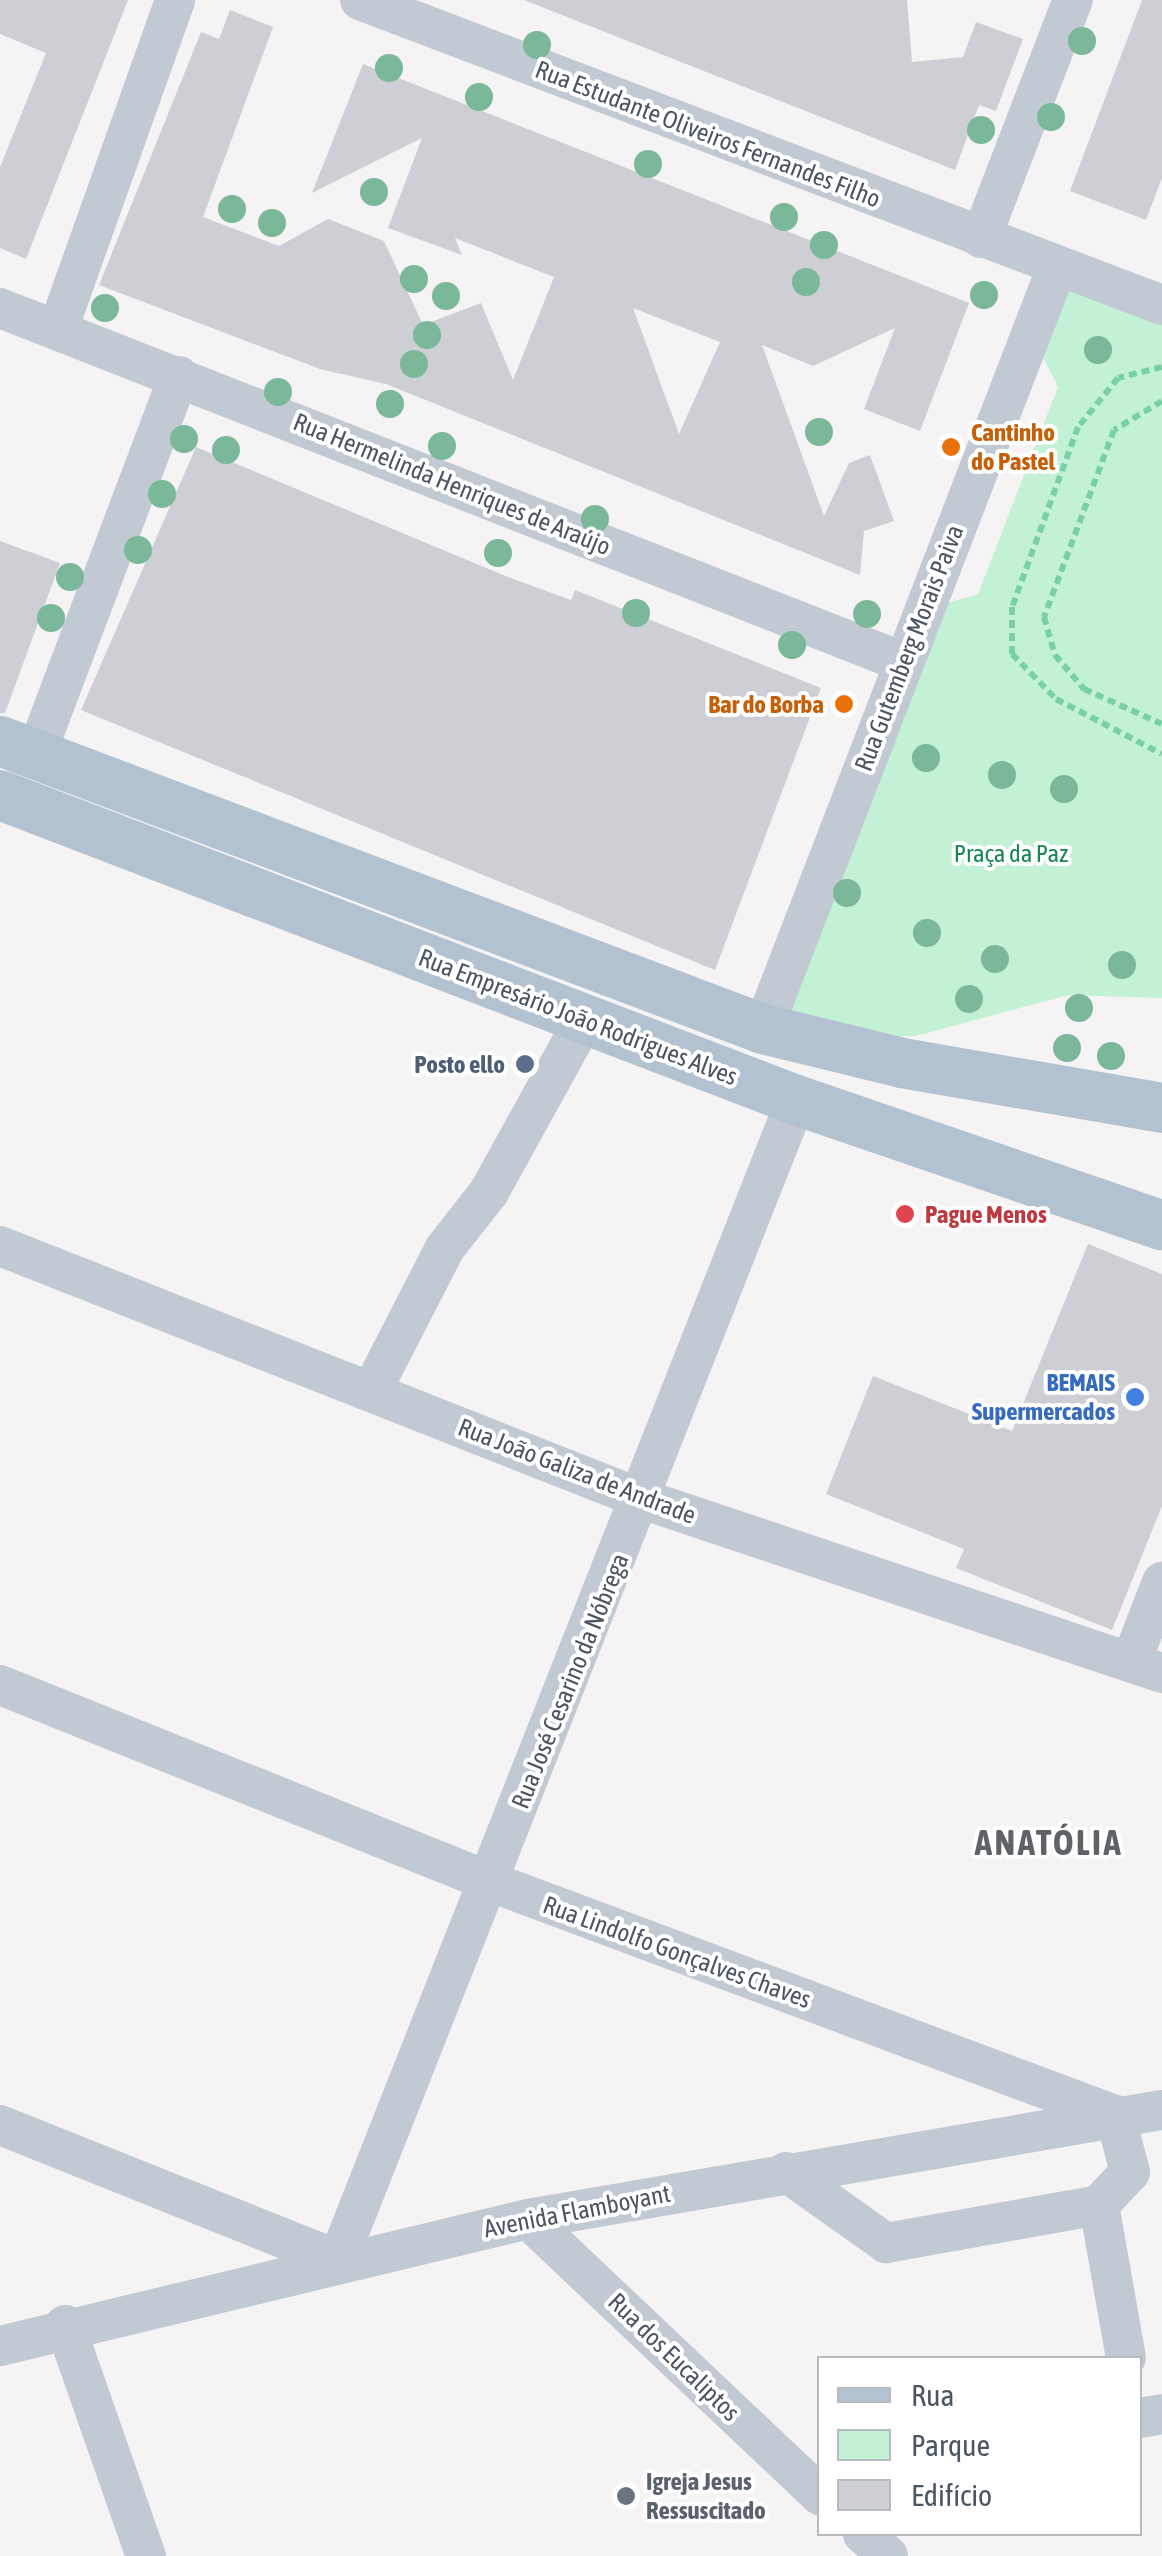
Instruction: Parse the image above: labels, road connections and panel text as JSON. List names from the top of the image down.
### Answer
{
  "streets": {
    "main road": ["Rua Empresário João Rodrigues Alves"],
    "street": [
      "Rua Estudante Oliveiros Fernandes Filho",
      "Rua Hermelinda Henriques de Araújo",
      "Rua Gutemberg Morais Paiva",
      "Rua João Galiza de Andrade",
      "Rua José Cesarino da Nóbrega",
      "Rua Lindolfo Gonçalves Chaves",
      "Avenida Flamboyant",
      "Rua dos Eucaliptos"
    ]
  },
  "crossings": [
    ["Rua Estudante Oliveiros Fernandes Filho", "Rua Gutemberg Morais Paiva"],
    ["Rua Hermelinda Henriques de Araújo", "Rua Gutemberg Morais Paiva"],
    ["Rua Empresário João Rodrigues Alves", "Rua José Cesarino da Nóbrega"],
    ["Rua João Galiza de Andrade", "Rua José Cesarino da Nóbrega"],
    ["Rua José Cesarino da Nóbrega", "Rua Lindolfo Gonçalves Chaves"],
    ["Rua José Cesarino da Nóbrega", "Avenida Flamboyant"],
    ["Rua Lindolfo Gonçalves Chaves", "Avenida Flamboyant"],
    ["Avenida Flamboyant", "Rua dos Eucaliptos"]
  ],
  "districts": ["ANATÓLIA"],
  "parks": ["Praça da Paz"],
  "places": [
    "Cantinho do Pastel",
    "Bar do Borba",
    "Posto ello",
    "Pague Menos",
    "BEMAIS Supermercados",
    "Igreja Jesus Ressuscitado"
  ],
  "legend": ["Rua", "Parque", "Edifício"]
}
